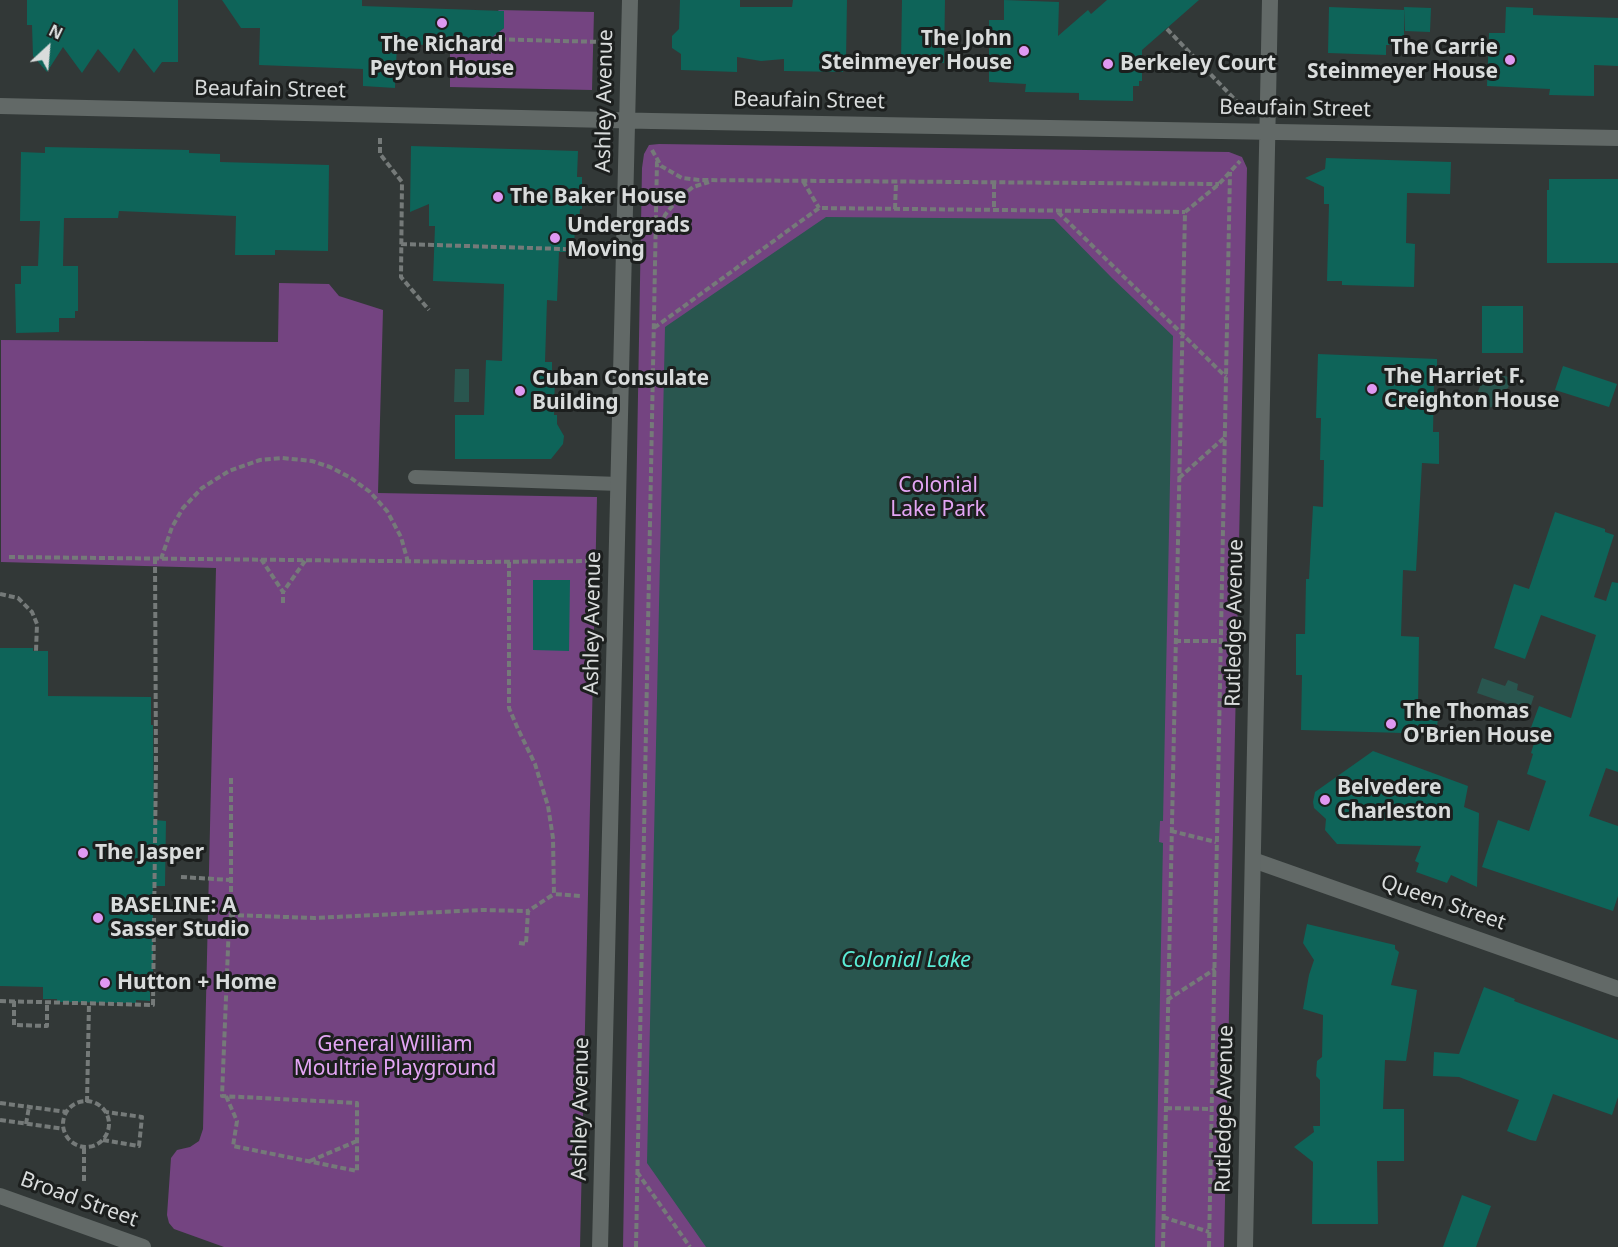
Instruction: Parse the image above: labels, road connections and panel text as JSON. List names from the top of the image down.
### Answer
{
  "streets": {
    "street": [
      "Beaufain Street",
      "Ashley Avenue",
      "Rutledge Avenue",
      "Queen Street",
      "Broad Street"
    ]
  },
  "crossings": [
    ["Beaufain Street", "Ashley Avenue"],
    ["Beaufain Street", "Rutledge Avenue"],
    ["Rutledge Avenue", "Queen Street"]
  ],
  "water": ["Colonial Lake"],
  "parks": ["Colonial Lake Park", "General William Moultrie Playground"],
  "places": [
    "The Richard Peyton House",
    "The John Steinmeyer House",
    "The Carrie Steinmeyer House",
    "Berkeley Court",
    "The Baker House",
    "Undergrads Moving",
    "The Harriet F. Creighton House",
    "Cuban Consulate Building",
    "The Thomas O'Brien House",
    "Belvedere Charleston",
    "The Jasper",
    "BASELINE: A Sasser Studio",
    "Hutton + Home"
  ],
  "north": "top right"
}
